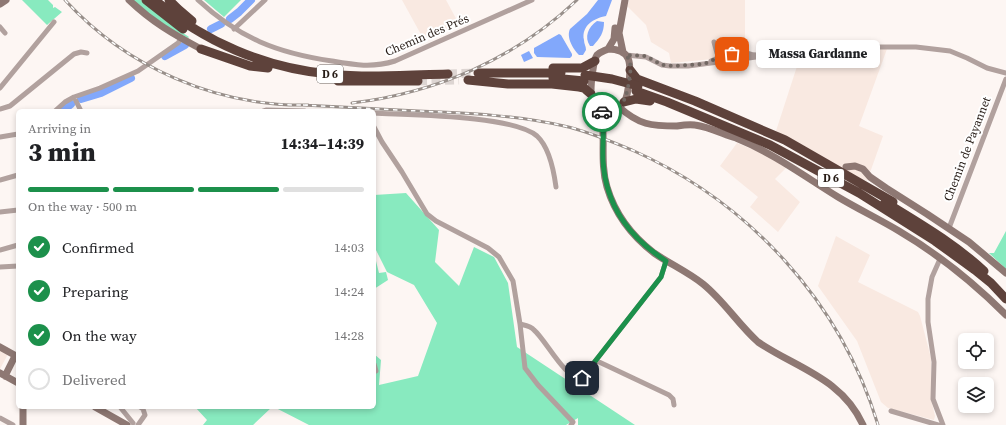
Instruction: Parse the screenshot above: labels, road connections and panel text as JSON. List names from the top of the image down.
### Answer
{
  "streets": {
    "highway": ["D 6"],
    "street": ["Chemin des Prés", "Chemin de Payannet"]
  },
  "places": ["Massa Gardanne"],
  "page": {
    "bubble": "Massa Gardanne",
    "heading": ["3 min", "Arriving in", "14:34–14:39"],
    "bar": "On the way · 500 m",
    "list": [
      ["Confirmed", "14:03"],
      ["Preparing", "14:24"],
      ["On the way", "14:28"],
      "Delivered"
    ]
  }
}
